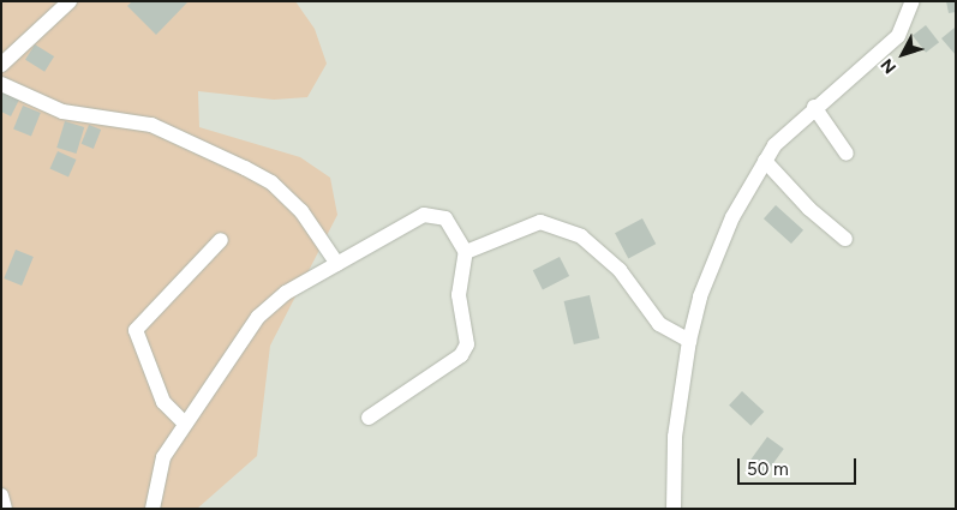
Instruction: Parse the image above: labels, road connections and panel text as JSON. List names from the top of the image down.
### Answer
{
  "scale_bar": "50 m",
  "north": "bottom left"
}
